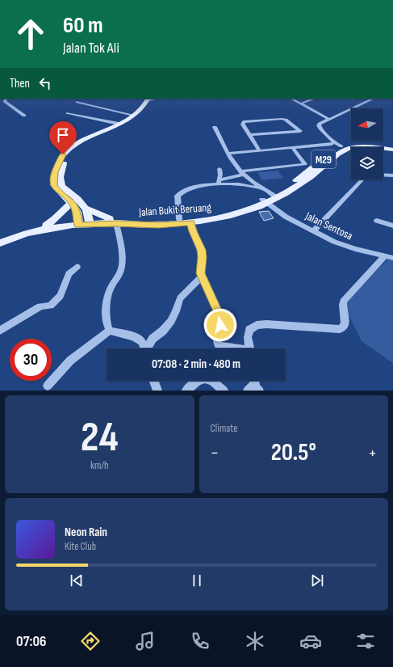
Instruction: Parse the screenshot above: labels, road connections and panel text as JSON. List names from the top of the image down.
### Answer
{
  "streets": {
    "main road": ["M29", "Jalan Bukit Beruang"],
    "street": ["Jalan Sentosa"]
  },
  "crossings": [
    ["Jalan Bukit Beruang", "Jalan Sentosa"]
  ],
  "north": "left",
  "page": {
    "turn": ["60 m", "Jalan Tok Ali"],
    "then": "Then",
    "limit": "30",
    "trip": "07:08 · 2 min · 480 m",
    "tile": [
      ["24", "km/h"],
      "Climate"
    ],
    "heat": ["−", "20.5°", "+"],
    "song": ["Neon Rain", "Kite Club"],
    "tabs": "07:06"
  }
}
